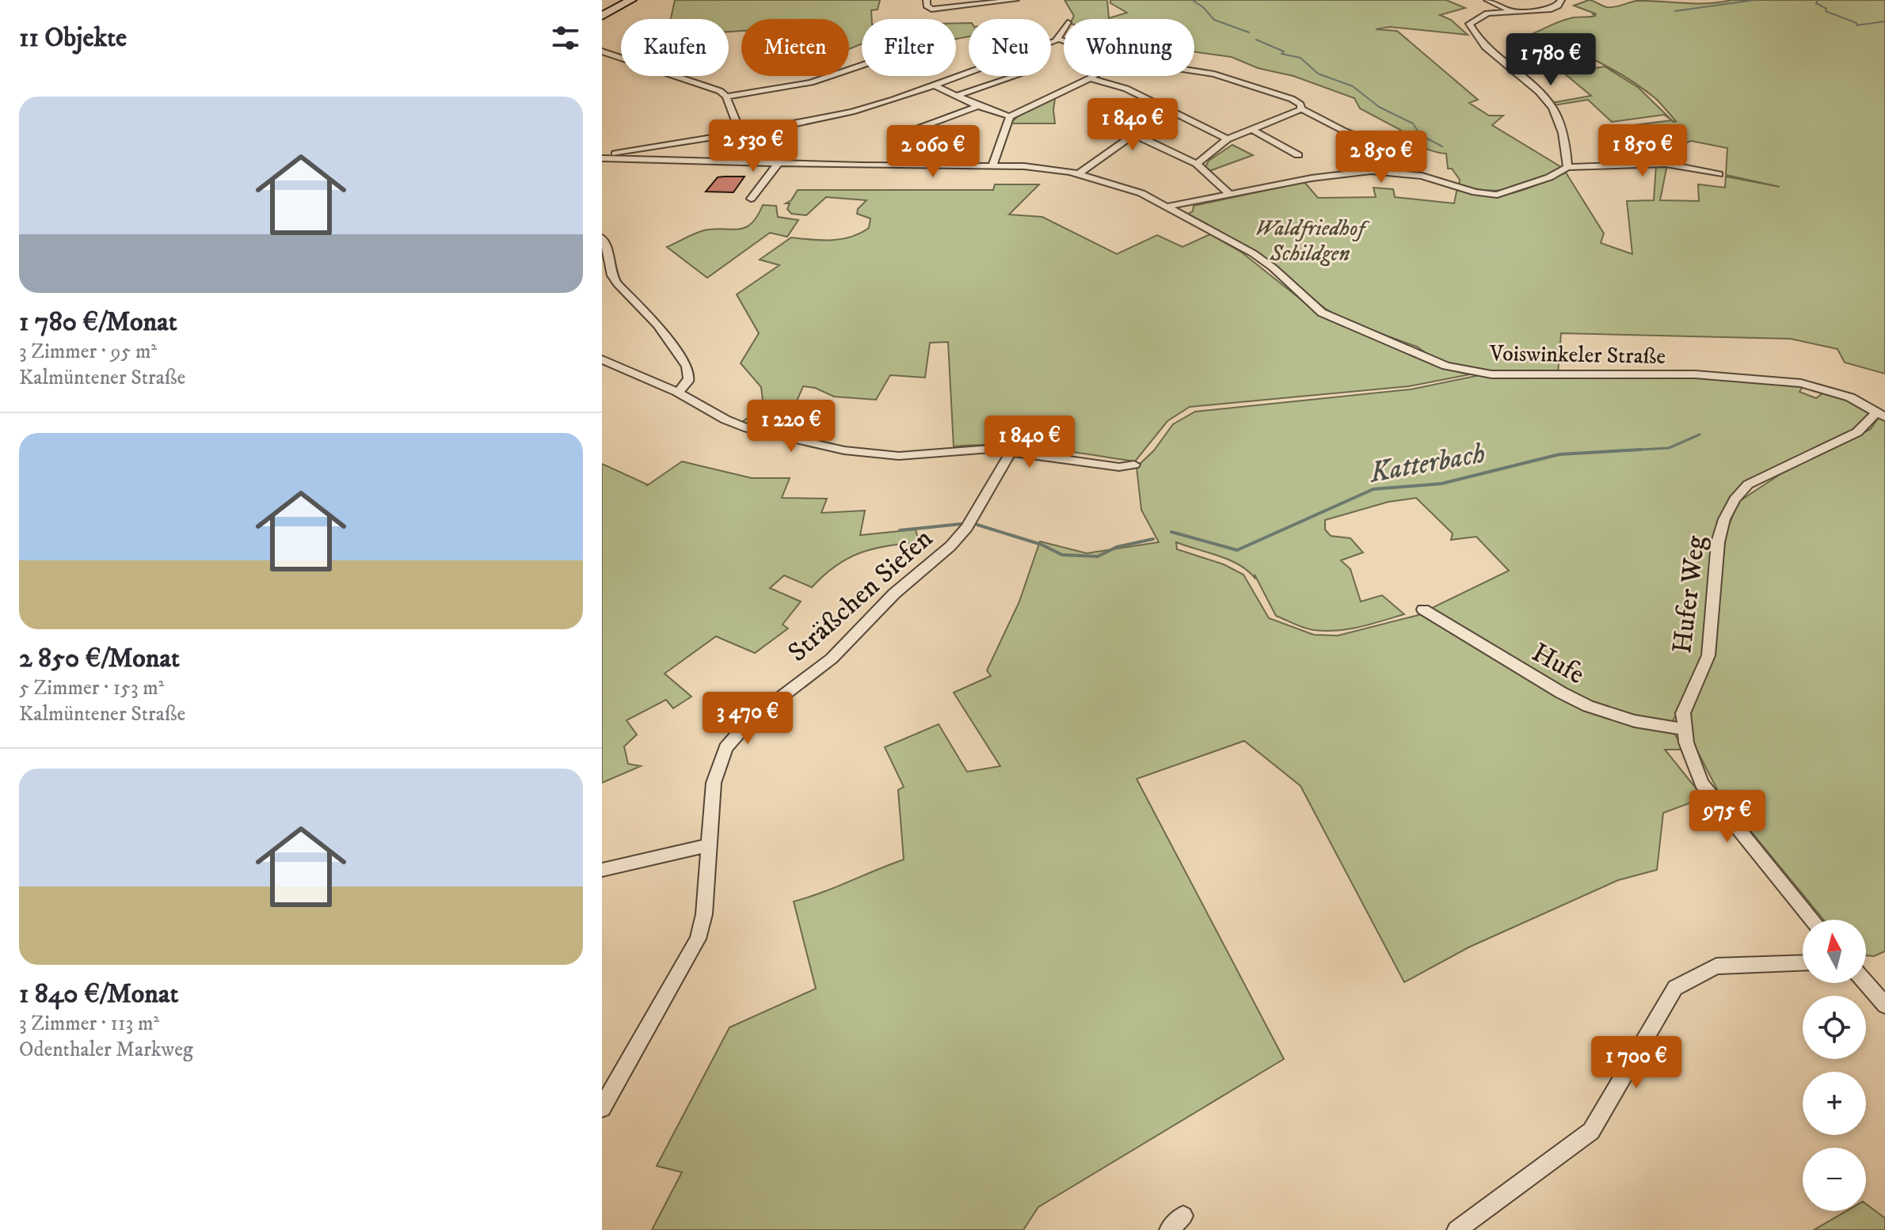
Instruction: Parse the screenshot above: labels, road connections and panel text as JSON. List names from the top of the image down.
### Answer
{
  "streets": {
    "street": [
      "Voiswinkeler Straße",
      "Sträßchen Siefen",
      "Hufer Weg",
      "Hufe"
    ]
  },
  "crossings": [
    ["Voiswinkeler Straße", "Hufer Weg"],
    ["Hufer Weg", "Hufe"]
  ],
  "water": ["Katterbach"],
  "parks": ["Waldfriedhof Schildgen"],
  "north": "top",
  "page": {
    "heading": "11 Objekte",
    "chip": [
      "Kaufen",
      "Mieten",
      "Filter",
      "Neu",
      "Wohnung"
    ],
    "price": [
      "1 780 €",
      "1 840 €",
      "2 530 €",
      "1 850 €",
      "2 060 €",
      "2 850 €",
      "1 220 €",
      "1 840 €",
      "3 470 €",
      "975 €",
      "1 700 €"
    ],
    "list": [
      {
        "name": "1 780 €/Monat",
        "note": "3 Zimmer · 95 m² · Kalmüntener Straße"
      },
      {
        "name": "2 850 €/Monat",
        "note": "5 Zimmer · 153 m² · Kalmüntener Straße"
      },
      {
        "name": "1 840 €/Monat",
        "note": "3 Zimmer · 113 m² · Odenthaler Markweg"
      }
    ],
    "map_buttons": ["+", "−"]
  }
}
